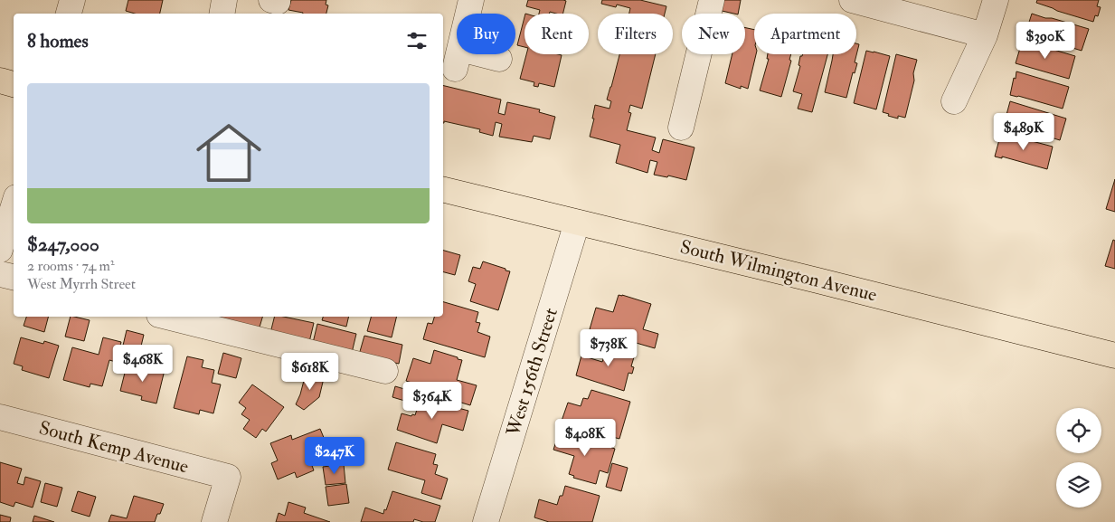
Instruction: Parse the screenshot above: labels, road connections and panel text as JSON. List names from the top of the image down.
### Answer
{
  "streets": {
    "main road": ["South Wilmington Avenue"],
    "street": ["West 156th Street", "South Kemp Avenue"]
  },
  "crossings": [
    ["South Wilmington Avenue", "West 156th Street"]
  ],
  "page": {
    "chip": [
      "Buy",
      "Rent",
      "Filters",
      "New",
      "Apartment"
    ],
    "heading": "8 homes",
    "price": [
      "$390K",
      "$489K",
      "$738K",
      "$468K",
      "$618K",
      "$364K",
      "$408K",
      "$247K"
    ],
    "list": [
      {
        "name": "$247,000",
        "note": "2 rooms · 74 m² · West Myrrh Street"
      }
    ]
  }
}
